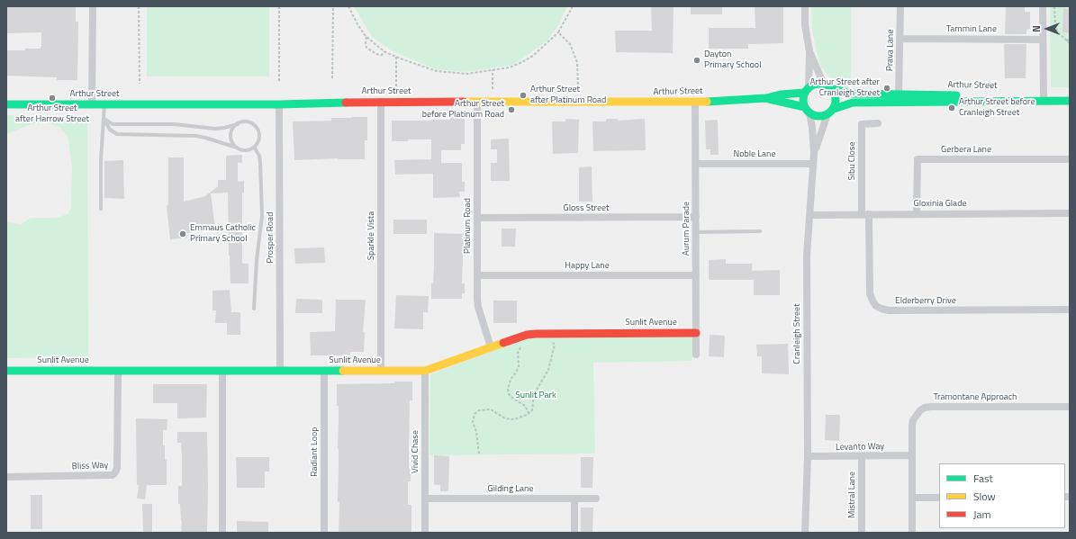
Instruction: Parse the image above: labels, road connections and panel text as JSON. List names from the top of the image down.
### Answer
{
  "streets": {
    "street": [
      "Tammin Lane",
      "Prava Lane",
      "Arthur Street",
      "Gerbera Lane",
      "Noble Lane",
      "Sibu Close",
      "Gloxinia Glade",
      "Gloss Street",
      "Platinum Road",
      "Aurum Parade",
      "Sparkle Vista",
      "Prosper Road",
      "Happy Lane",
      "Elderberry Drive",
      "Sunlit Avenue",
      "Cranleigh Street",
      "Tramontane Approach",
      "Levanto Way",
      "Radiant Loop",
      "Vivid Chase",
      "Bliss Way",
      "Gilding Lane",
      "Mistral Lane"
    ]
  },
  "crossings": [
    ["Tammin Lane", "Prava Lane"],
    ["Prava Lane", "Arthur Street"],
    ["Arthur Street", "Platinum Road"],
    ["Arthur Street", "Aurum Parade"],
    ["Arthur Street", "Sparkle Vista"],
    ["Arthur Street", "Prosper Road"],
    ["Arthur Street", "Cranleigh Street"],
    ["Gerbera Lane", "Gloxinia Glade"],
    ["Noble Lane", "Aurum Parade"],
    ["Noble Lane", "Cranleigh Street"],
    ["Sibu Close", "Gloxinia Glade"],
    ["Sibu Close", "Elderberry Drive"],
    ["Gloxinia Glade", "Elderberry Drive"],
    ["Gloxinia Glade", "Cranleigh Street"],
    ["Gloss Street", "Platinum Road"],
    ["Gloss Street", "Aurum Parade"],
    ["Platinum Road", "Happy Lane"],
    ["Platinum Road", "Sunlit Avenue"],
    ["Aurum Parade", "Happy Lane"],
    ["Aurum Parade", "Sunlit Avenue"],
    ["Sparkle Vista", "Sunlit Avenue"],
    ["Prosper Road", "Sunlit Avenue"],
    ["Sunlit Avenue", "Radiant Loop"],
    ["Sunlit Avenue", "Vivid Chase"],
    ["Sunlit Avenue", "Bliss Way"],
    ["Cranleigh Street", "Levanto Way"],
    ["Tramontane Approach", "Levanto Way"],
    ["Levanto Way", "Mistral Lane"],
    ["Vivid Chase", "Gilding Lane"]
  ],
  "parks": ["Sunlit Park"],
  "places": [
    "Dayton Primary School",
    "Arthur Street after Cranleigh Street",
    "Arthur Street after Platinum Road",
    "Arthur Street after Harrow Street",
    "Arthur Street before Cranleigh Street",
    "Arthur Street before Platinum Road",
    "Emmaus Catholic Primary School"
  ],
  "legend": ["Fast", "Slow", "Jam"],
  "north": "left"
}
